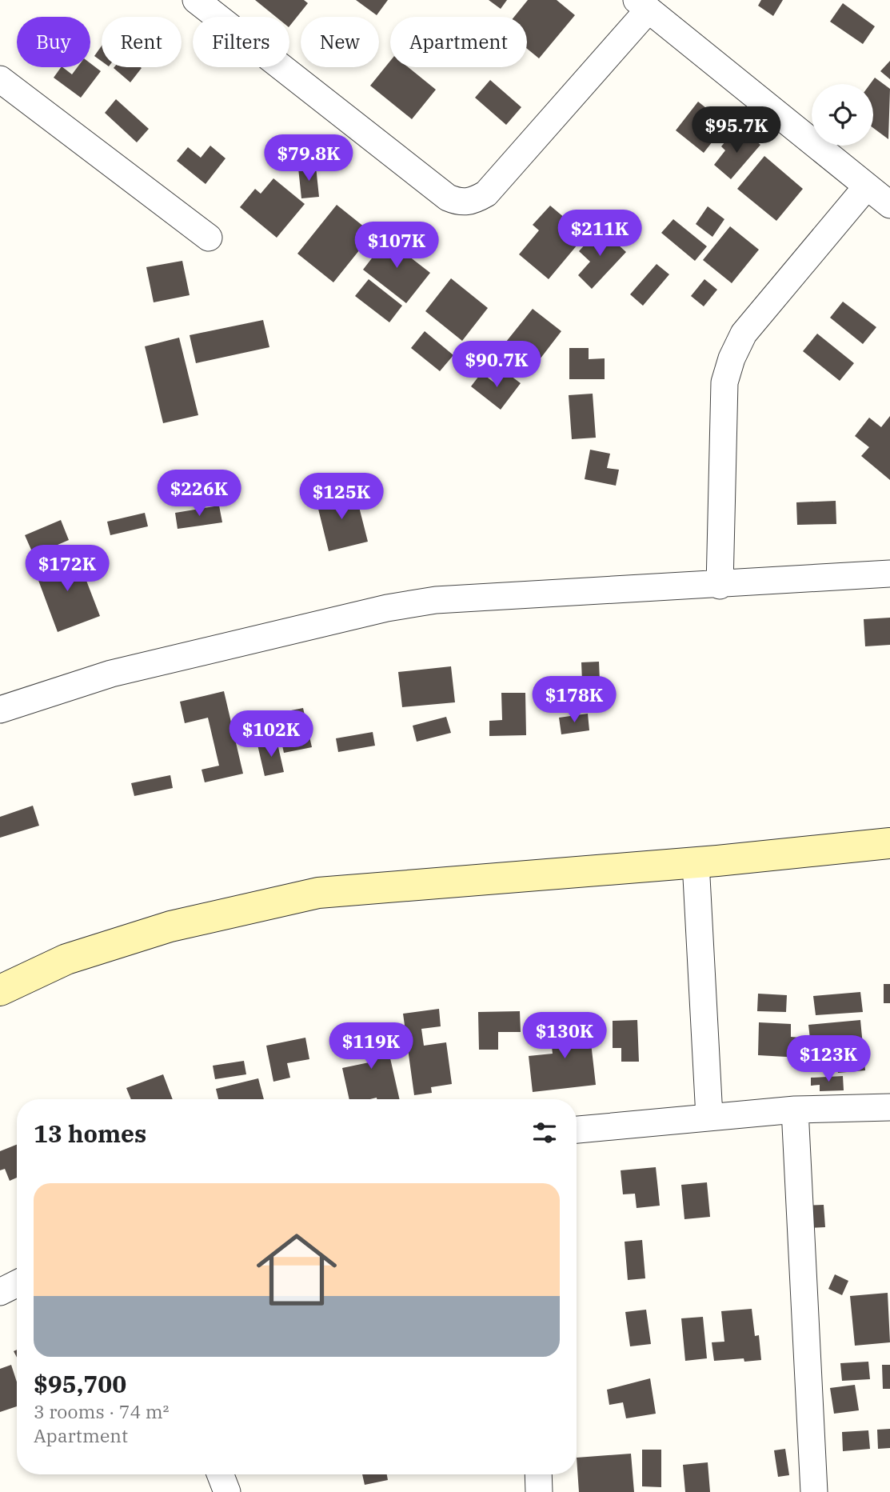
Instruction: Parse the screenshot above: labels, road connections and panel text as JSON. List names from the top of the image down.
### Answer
{
  "page": {
    "chip": [
      "Buy",
      "Rent",
      "Filters",
      "New",
      "Apartment"
    ],
    "price": [
      "$95.7K",
      "$79.8K",
      "$211K",
      "$107K",
      "$90.7K",
      "$226K",
      "$125K",
      "$172K",
      "$178K",
      "$102K",
      "$130K",
      "$119K",
      "$123K"
    ],
    "heading": "13 homes",
    "list": [
      {
        "name": "$95,700",
        "note": "3 rooms · 74 m² · Apartment"
      }
    ]
  }
}
